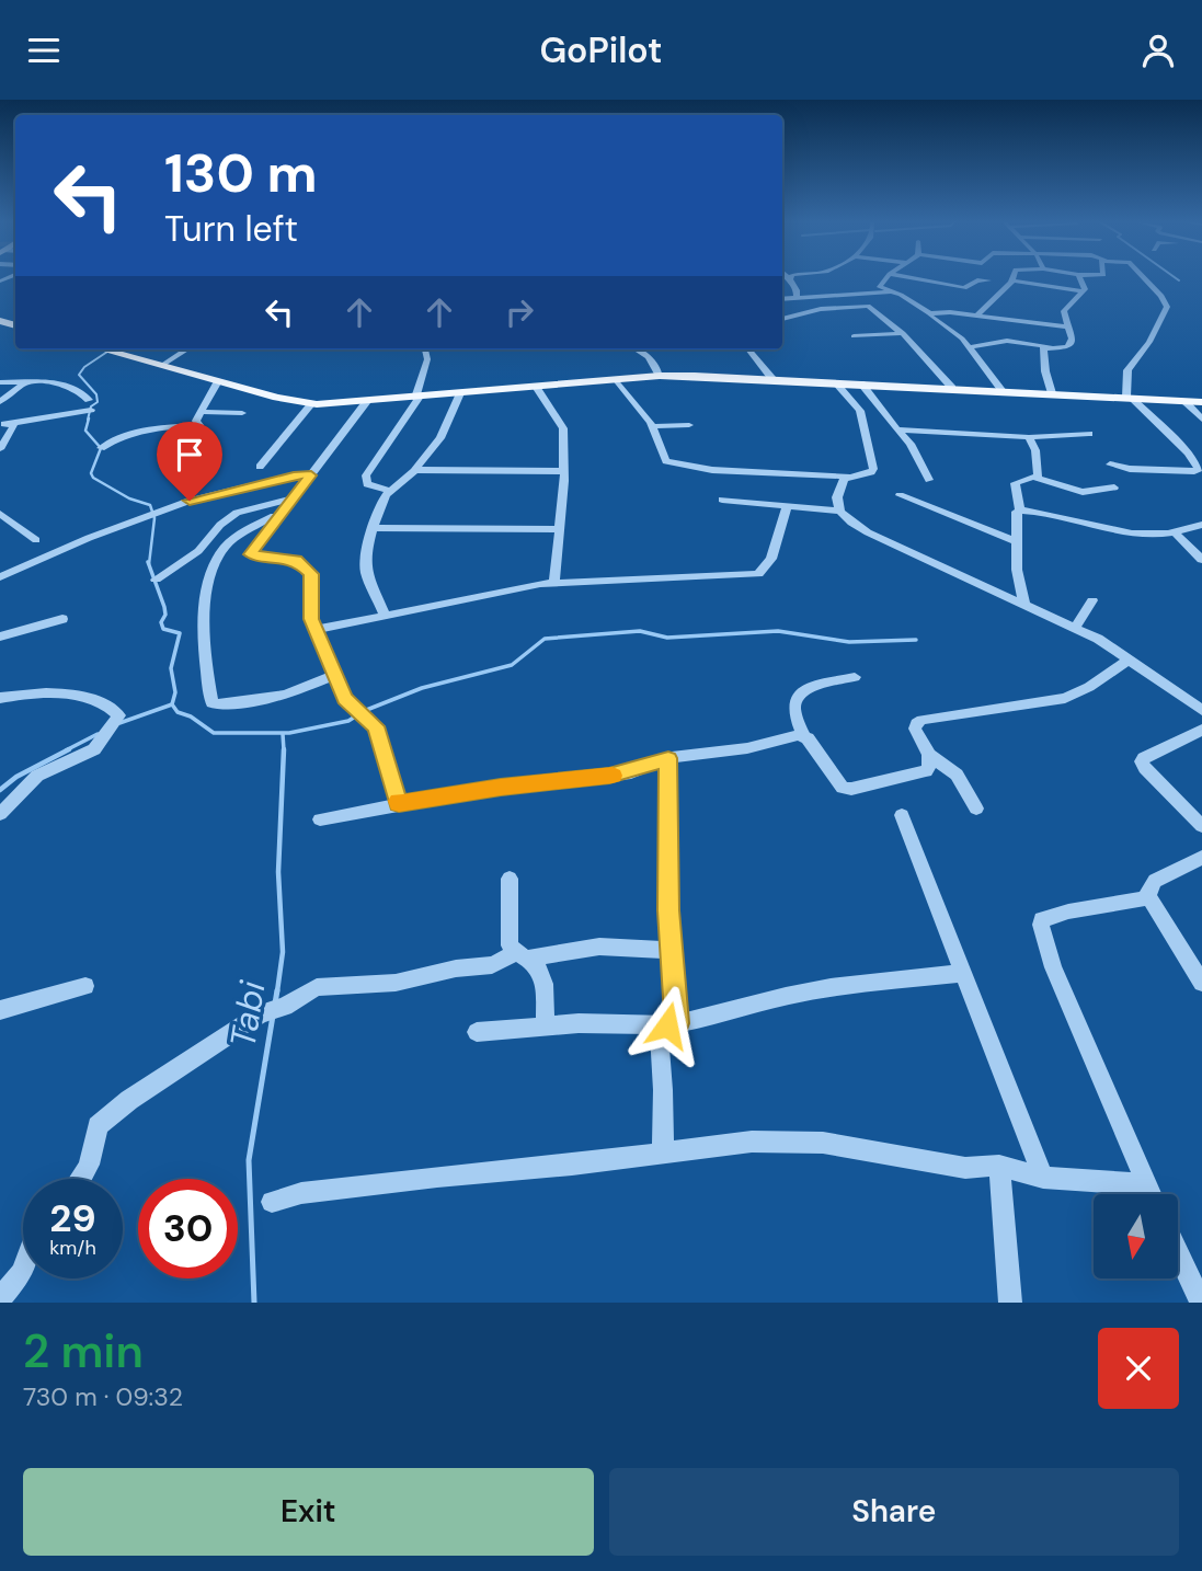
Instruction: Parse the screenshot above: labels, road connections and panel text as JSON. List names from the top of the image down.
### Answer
{
  "water": ["Tabi"],
  "north": "bottom",
  "page": {
    "header": "GoPilot",
    "turn": ["130 m", "Turn left"],
    "speed": "29 km/h",
    "limit": "30",
    "heading": ["2 min", "730 m · 09:32"],
    "buttons": ["Exit", "Share"]
  }
}
